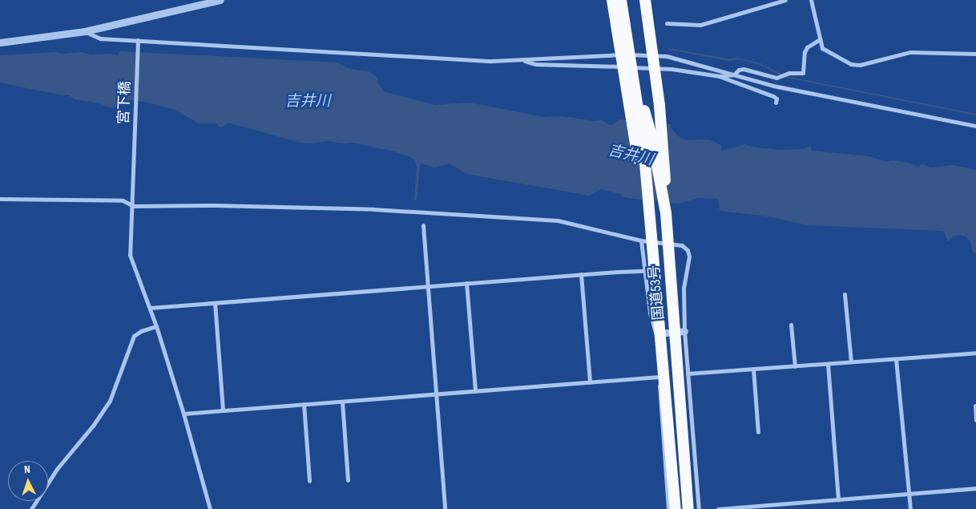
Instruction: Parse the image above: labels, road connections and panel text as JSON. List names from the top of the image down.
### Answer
{
  "streets": {
    "highway": ["国道53号"],
    "street": ["宮下橋"]
  },
  "water": ["吉井川"],
  "north": "top"
}
